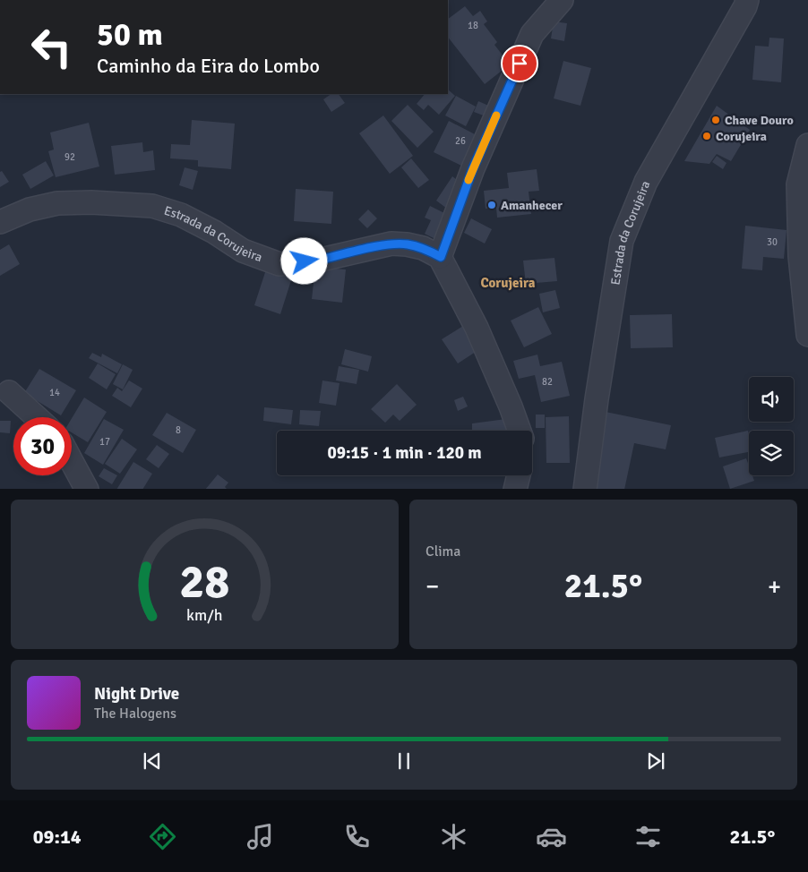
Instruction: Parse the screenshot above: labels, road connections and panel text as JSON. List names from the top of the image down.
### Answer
{
  "streets": {
    "street": ["Estrada da Corujeira"]
  },
  "districts": ["Corujeira"],
  "places": ["Chave Douro", "Corujeira", "Amanhecer"],
  "house_numbers": [
    "18",
    "26",
    "92",
    "30",
    "82",
    "14",
    "8",
    "17"
  ],
  "page": {
    "turn": ["50 m", "Caminho da Eira do Lombo"],
    "limit": "30",
    "trip": "09:15 · 1 min · 120 m",
    "tile": "Clima",
    "heat": ["−", "21.5°", "+"],
    "song": ["Night Drive", "The Halogens"],
    "tabs": ["09:14", "21.5°"],
    "gauge": ["28", "km/h"]
  }
}
